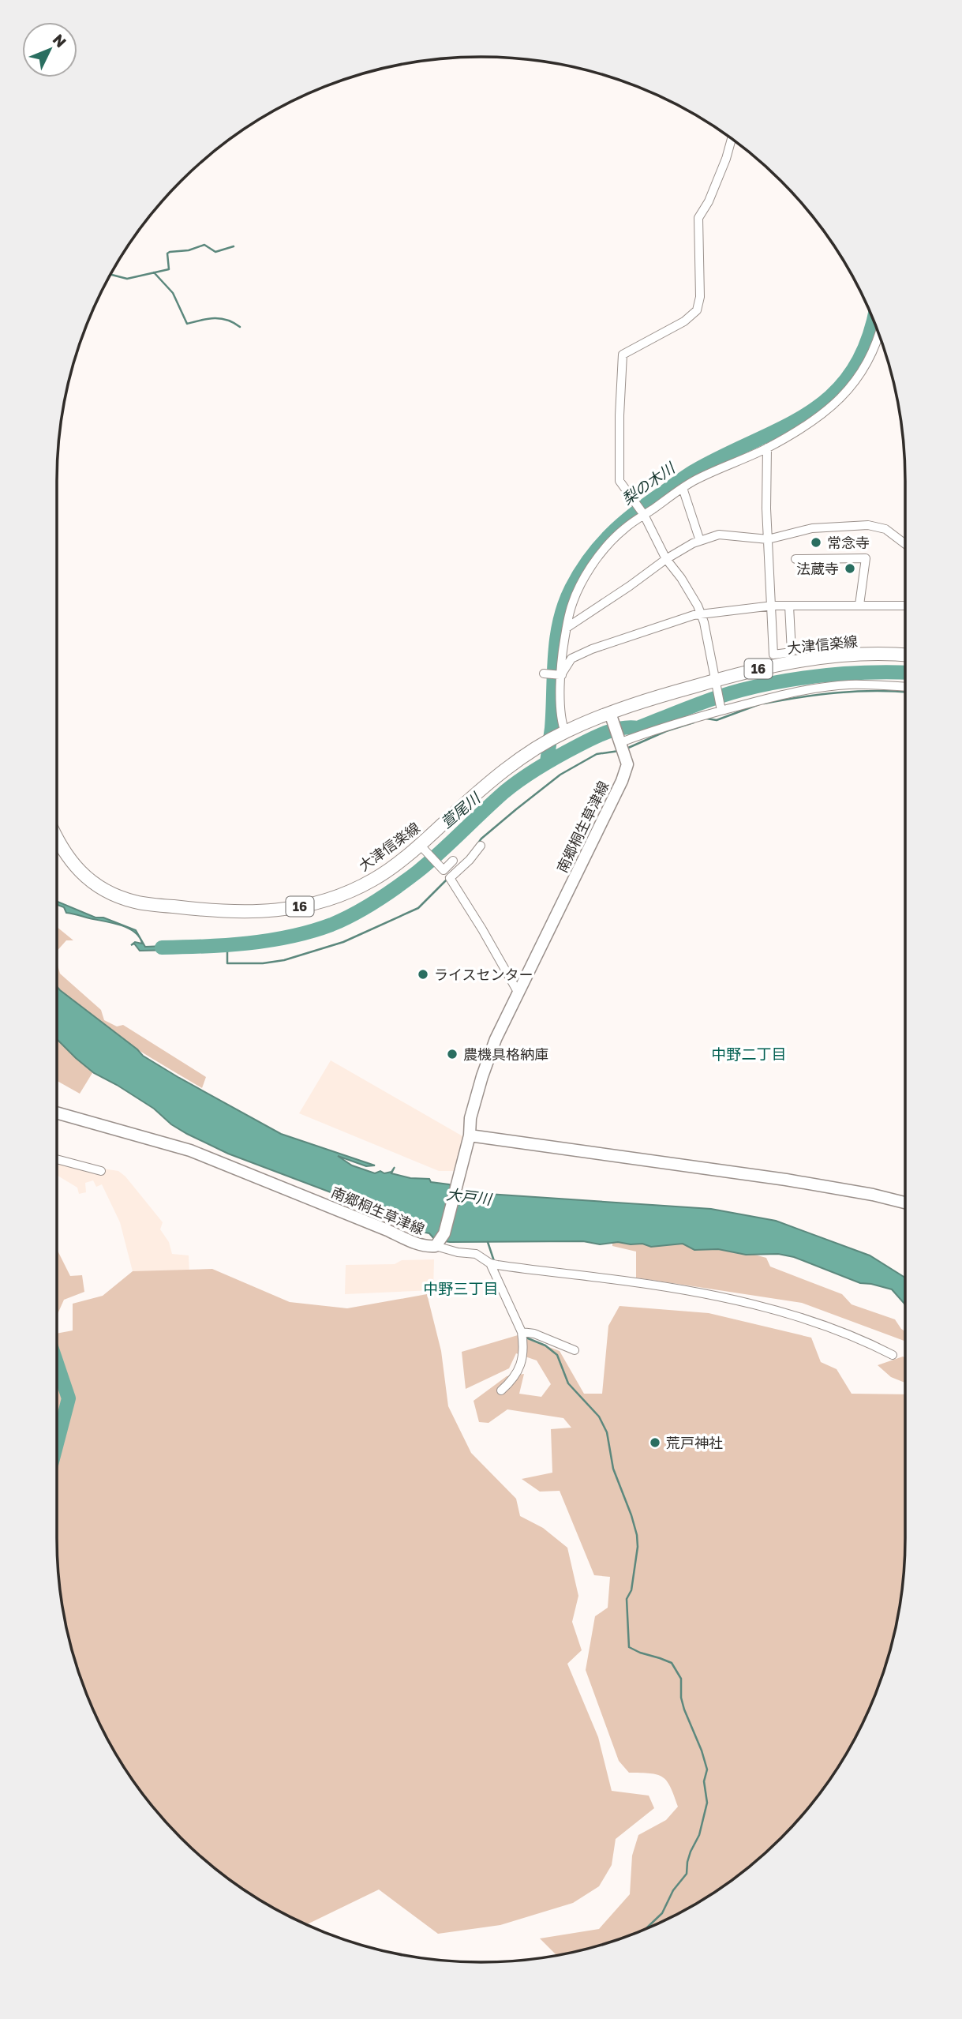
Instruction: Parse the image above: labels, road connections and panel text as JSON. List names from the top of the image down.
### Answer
{
  "streets": {
    "main road": ["大津信楽線", "16", "南郷桐生草津線"]
  },
  "crossings": [
    ["大津信楽線", "南郷桐生草津線"]
  ],
  "districts": ["中野二丁目", "中野三丁目"],
  "water": ["梨の木川", "萱尾川", "大戸川"],
  "places": [
    "常念寺",
    "法蔵寺",
    "ライスセンター",
    "農機具格納庫",
    "荒戸神社"
  ],
  "north": "top right"
}
